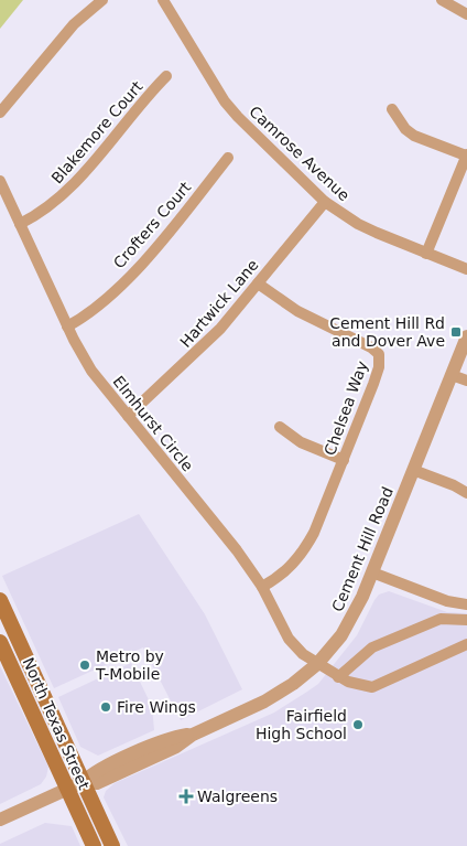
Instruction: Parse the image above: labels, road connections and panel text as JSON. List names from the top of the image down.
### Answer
{
  "streets": {
    "main road": ["North Texas Street"],
    "street": [
      "Blakemore Court",
      "Camrose Avenue",
      "Crofters Court",
      "Hartwick Lane",
      "Chelsea Way",
      "Elmhurst Circle",
      "Cement Hill Road"
    ]
  },
  "crossings": [
    ["Blakemore Court", "Elmhurst Circle"],
    ["Camrose Avenue", "Hartwick Lane"],
    ["Crofters Court", "Elmhurst Circle"],
    ["Hartwick Lane", "Chelsea Way"],
    ["Hartwick Lane", "Elmhurst Circle"],
    ["Chelsea Way", "Elmhurst Circle"],
    ["Elmhurst Circle", "Cement Hill Road"],
    ["Cement Hill Road", "North Texas Street"]
  ],
  "places": {
    "transit": ["Cement Hill Rd and Dover Ave"],
    "other": ["Metro by T-Mobile", "Fire Wings", "Fairfield High School"],
    "health": ["Walgreens"]
  }
}
